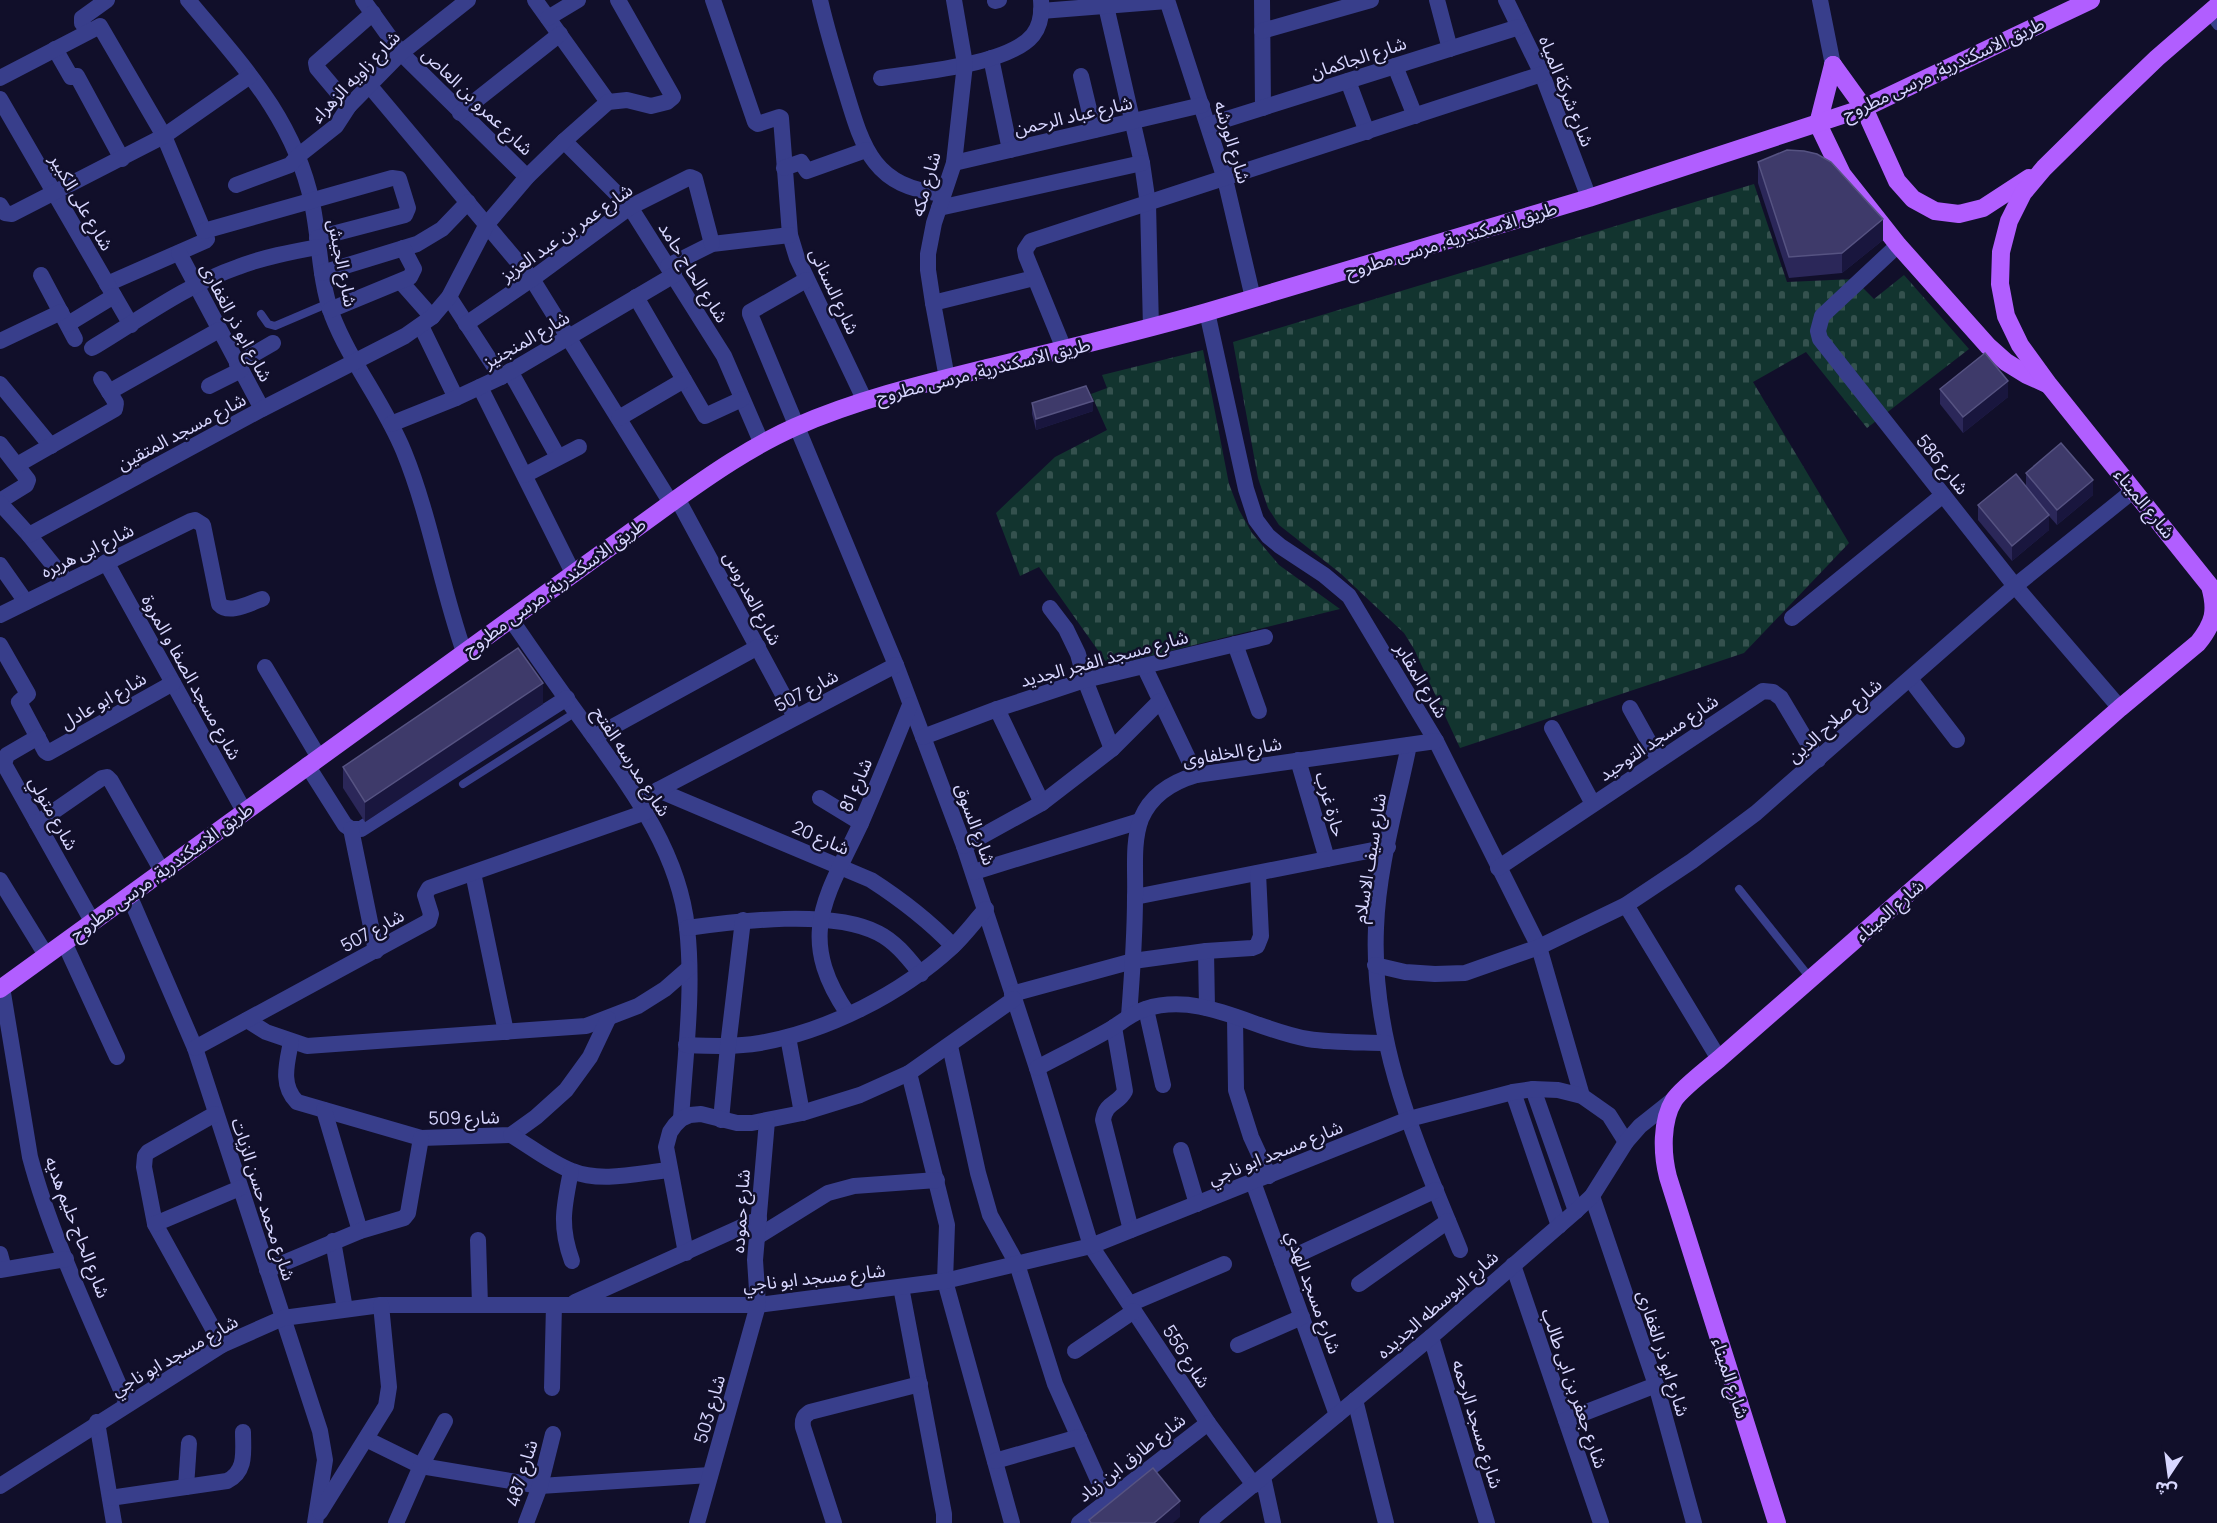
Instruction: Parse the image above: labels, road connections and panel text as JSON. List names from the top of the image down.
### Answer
{
  "streets": {
    "main road": ["طريق الاسكندرية, مرسى مطروح", "شارع الميناء"],
    "street": [
      "شارع الجاكمان",
      "شارع زاويه الزهراء",
      "شارع شركة المياه",
      "شارع عمرو بن العاص",
      "شارع عباد الرحمن",
      "شارع الورشه",
      "شارع مكه",
      "شارع على الكبير",
      "شارع عمر بن عبد العزيز",
      "شارع الجيش",
      "شارع الحاج حامد",
      "شارع السنانى",
      "شارع ابو ذر الغفارى",
      "شارع المنجنيز",
      "شارع مسجد المتقين",
      "شارع 586",
      "شارع ابى هريره",
      "شارع العدروس",
      "شارع مسجد الفجر الجديد",
      "شارع مسجد الصفا و المروة",
      "شارع المقابر",
      "شارع 507",
      "شارع ابو عادل",
      "شارع صلاح الدين",
      "شارع مسجد التوحيد",
      "شارع الخلفاوى",
      "شارع مدرسه الفتح",
      "شارع 81",
      "حارة غرب",
      "شارع متولي",
      "شارع السوق",
      "شارع 20",
      "شارع سيف الاسلام",
      "شارع 509",
      "شارع مسجد ابو ناجي",
      "شارع محمد حسن الزيات",
      "شارع حموده",
      "شارع الحاج حليم هديه",
      "شارع مسجد الهدي",
      "شارع البوسطه الجديده",
      "شارع 556",
      "شارع جعفر بن ابى طالب",
      "شارع 503",
      "شارع مسجد الرحمه",
      "شارع طارق ابن زياد",
      "شارع 487"
    ]
  },
  "crossings": [
    ["شارع الجاكمان", "شارع شركة المياه"],
    ["شارع الجاكمان", "شارع الورشه"],
    ["طريق الاسكندرية, مرسى مطروح", "شارع شركة المياه"],
    ["طريق الاسكندرية, مرسى مطروح", "شارع الورشه"],
    ["طريق الاسكندرية, مرسى مطروح", "شارع مكه"],
    ["طريق الاسكندرية, مرسى مطروح", "شارع الجيش"],
    ["طريق الاسكندرية, مرسى مطروح", "شارع الحاج حامد"],
    ["طريق الاسكندرية, مرسى مطروح", "شارع السنانى"],
    ["طريق الاسكندرية, مرسى مطروح", "شارع العدروس"],
    ["طريق الاسكندرية, مرسى مطروح", "شارع مسجد الصفا و المروة"],
    ["طريق الاسكندرية, مرسى مطروح", "شارع المقابر"],
    ["طريق الاسكندرية, مرسى مطروح", "شارع مدرسه الفتح"],
    ["طريق الاسكندرية, مرسى مطروح", "شارع متولي"],
    ["طريق الاسكندرية, مرسى مطروح", "شارع السوق"],
    ["طريق الاسكندرية, مرسى مطروح", "شارع محمد حسن الزيات"],
    ["طريق الاسكندرية, مرسى مطروح", "شارع الحاج حليم هديه"],
    ["شارع زاويه الزهراء", "شارع عمرو بن العاص"],
    ["شارع زاويه الزهراء", "شارع الجيش"],
    ["شارع زاويه الزهراء", "شارع العدروس"],
    ["شارع عمرو بن العاص", "شارع مسجد المتقين"],
    ["شارع عباد الرحمن", "شارع الورشه"],
    ["شارع عباد الرحمن", "شارع مكه"],
    ["شارع عمر بن عبد العزيز", "شارع الحاج حامد"],
    ["شارع عمر بن عبد العزيز", "شارع المنجنيز"],
    ["شارع عمر بن عبد العزيز", "شارع العدروس"],
    ["شارع الجيش", "شارع المنجنيز"],
    ["شارع الجيش", "شارع مسجد المتقين"],
    ["شارع الحاج حامد", "شارع المنجنيز"],
    ["شارع الحاج حامد", "شارع مسجد المتقين"],
    ["شارع السنانى", "شارع المنجنيز"],
    ["شارع السنانى", "شارع السوق"],
    ["شارع ابو ذر الغفارى", "شارع مسجد المتقين"],
    ["شارع ابو ذر الغفارى", "شارع البوسطه الجديده"],
    ["شارع المنجنيز", "شارع العدروس"],
    ["شارع مسجد المتقين", "شارع العدروس"],
    ["شارع 586", "شارع الميناء"],
    ["شارع 586", "شارع صلاح الدين"],
    ["شارع الميناء", "شارع صلاح الدين"],
    ["شارع الميناء", "شارع البوسطه الجديده"],
    ["شارع ابى هريره", "شارع مسجد الصفا و المروة"],
    ["شارع العدروس", "شارع 507"],
    ["شارع مسجد الفجر الجديد", "شارع السوق"],
    ["شارع مسجد الصفا و المروة", "شارع ابو عادل"],
    ["شارع المقابر", "شارع صلاح الدين"],
    ["شارع المقابر", "شارع مسجد التوحيد"],
    ["شارع المقابر", "شارع الخلفاوى"],
    ["شارع المقابر", "شارع مسجد ابو ناجي"],
    ["شارع 507", "شارع مدرسه الفتح"],
    ["شارع 507", "شارع السوق"],
    ["شارع 507", "شارع 20"],
    ["شارع 507", "شارع محمد حسن الزيات"],
    ["شارع ابو عادل", "شارع متولي"],
    ["شارع صلاح الدين", "شارع مسجد التوحيد"],
    ["شارع صلاح الدين", "شارع سيف الاسلام"],
    ["شارع الخلفاوى", "حارة غرب"],
    ["شارع الخلفاوى", "شارع سيف الاسلام"],
    ["شارع 81", "شارع السوق"],
    ["شارع 81", "شارع 20"],
    ["شارع السوق", "شارع مسجد ابو ناجي"],
    ["شارع السوق", "شارع 556"],
    ["شارع سيف الاسلام", "شارع مسجد ابو ناجي"],
    ["شارع مسجد ابو ناجي", "شارع محمد حسن الزيات"],
    ["شارع مسجد ابو ناجي", "شارع حموده"],
    ["شارع مسجد ابو ناجي", "شارع الحاج حليم هديه"],
    ["شارع مسجد ابو ناجي", "شارع مسجد الهدي"],
    ["شارع مسجد ابو ناجي", "شارع البوسطه الجديده"],
    ["شارع مسجد ابو ناجي", "شارع 556"],
    ["شارع مسجد ابو ناجي", "شارع 503"],
    ["شارع حموده", "شارع 503"],
    ["شارع مسجد الهدي", "شارع البوسطه الجديده"],
    ["شارع البوسطه الجديده", "شارع 556"],
    ["شارع البوسطه الجديده", "شارع جعفر بن ابى طالب"],
    ["شارع البوسطه الجديده", "شارع مسجد الرحمه"],
    ["شارع 556", "شارع طارق ابن زياد"]
  ],
  "north": "bottom"
}
